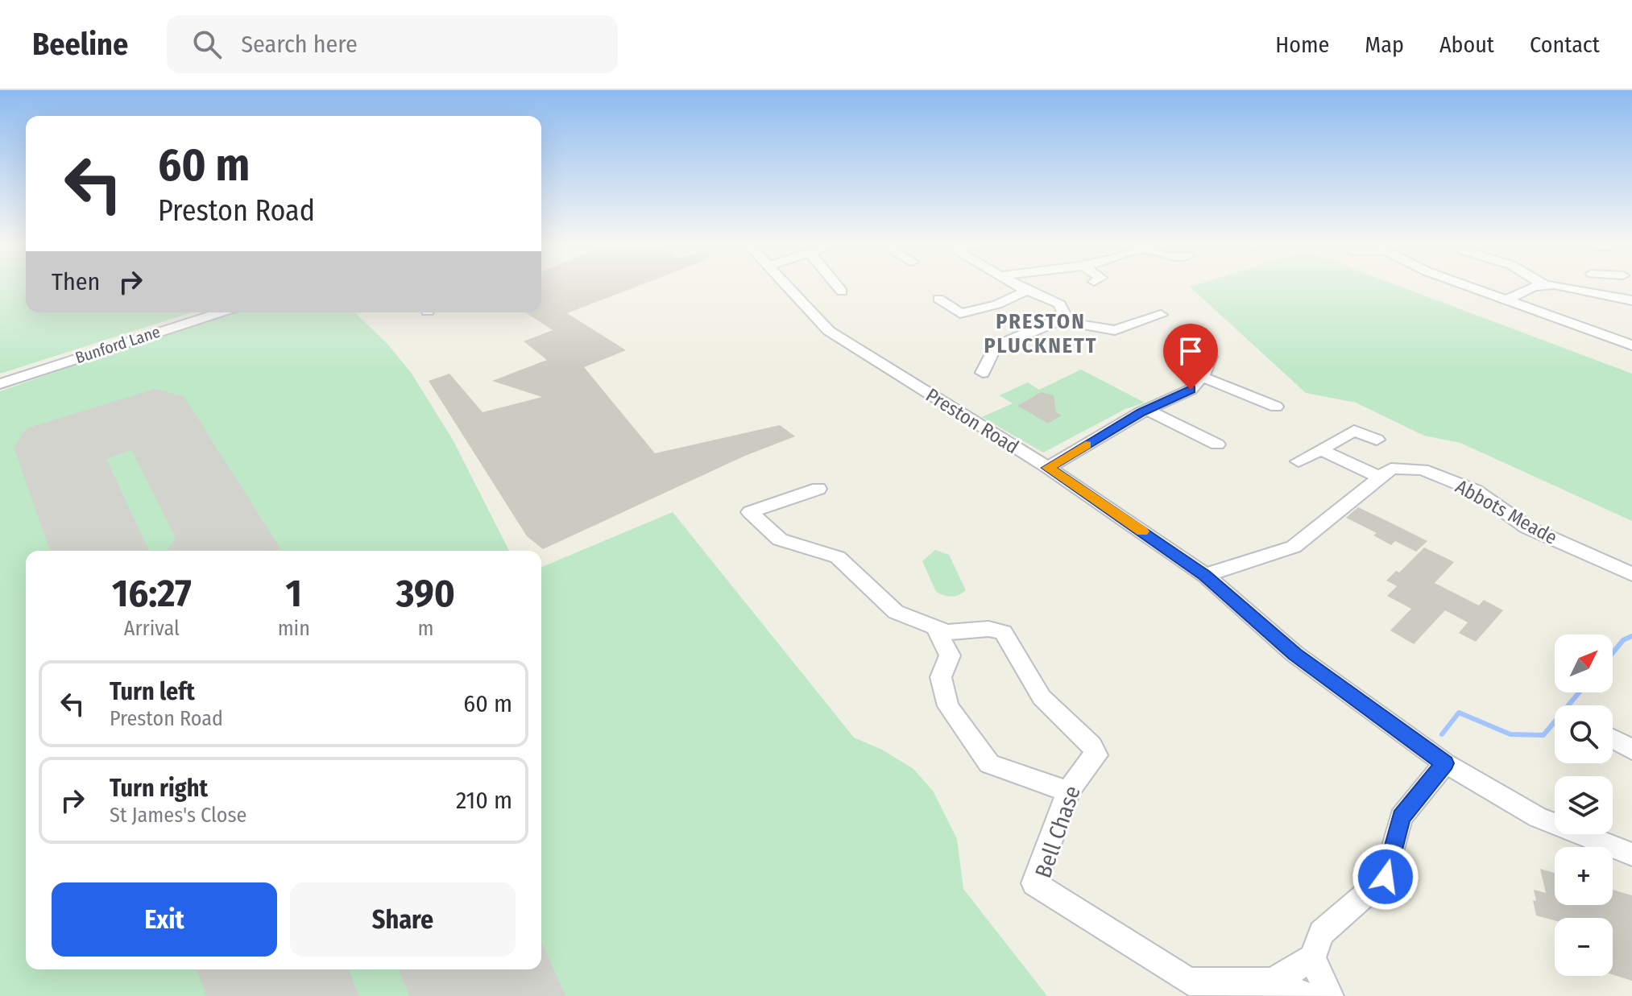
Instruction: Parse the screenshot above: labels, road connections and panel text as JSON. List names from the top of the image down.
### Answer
{
  "streets": {
    "street": [
      "Bunford Lane",
      "Preston Road",
      "Abbots Meade",
      "Bell Chase"
    ]
  },
  "crossings": [
    ["Preston Road", "Abbots Meade"]
  ],
  "districts": ["PRESTON PLUCKNETT"],
  "north": "top right",
  "page": {
    "header": "Beeline",
    "search": "Search here",
    "nav": [
      "Home",
      "Map",
      "About",
      "Contact"
    ],
    "turn": ["60 m", "Preston Road"],
    "then": "Then",
    "eta": [
      "16:27",
      "Arrival",
      "1",
      "min",
      "390",
      "m"
    ],
    "map_buttons": ["+", "−"],
    "list": [
      {
        "name": "Turn left",
        "note": "Preston Road",
        "value": "60 m"
      },
      {
        "name": "Turn right",
        "note": "St James's Close",
        "value": "210 m"
      }
    ],
    "buttons": ["Exit", "Share"]
  }
}
